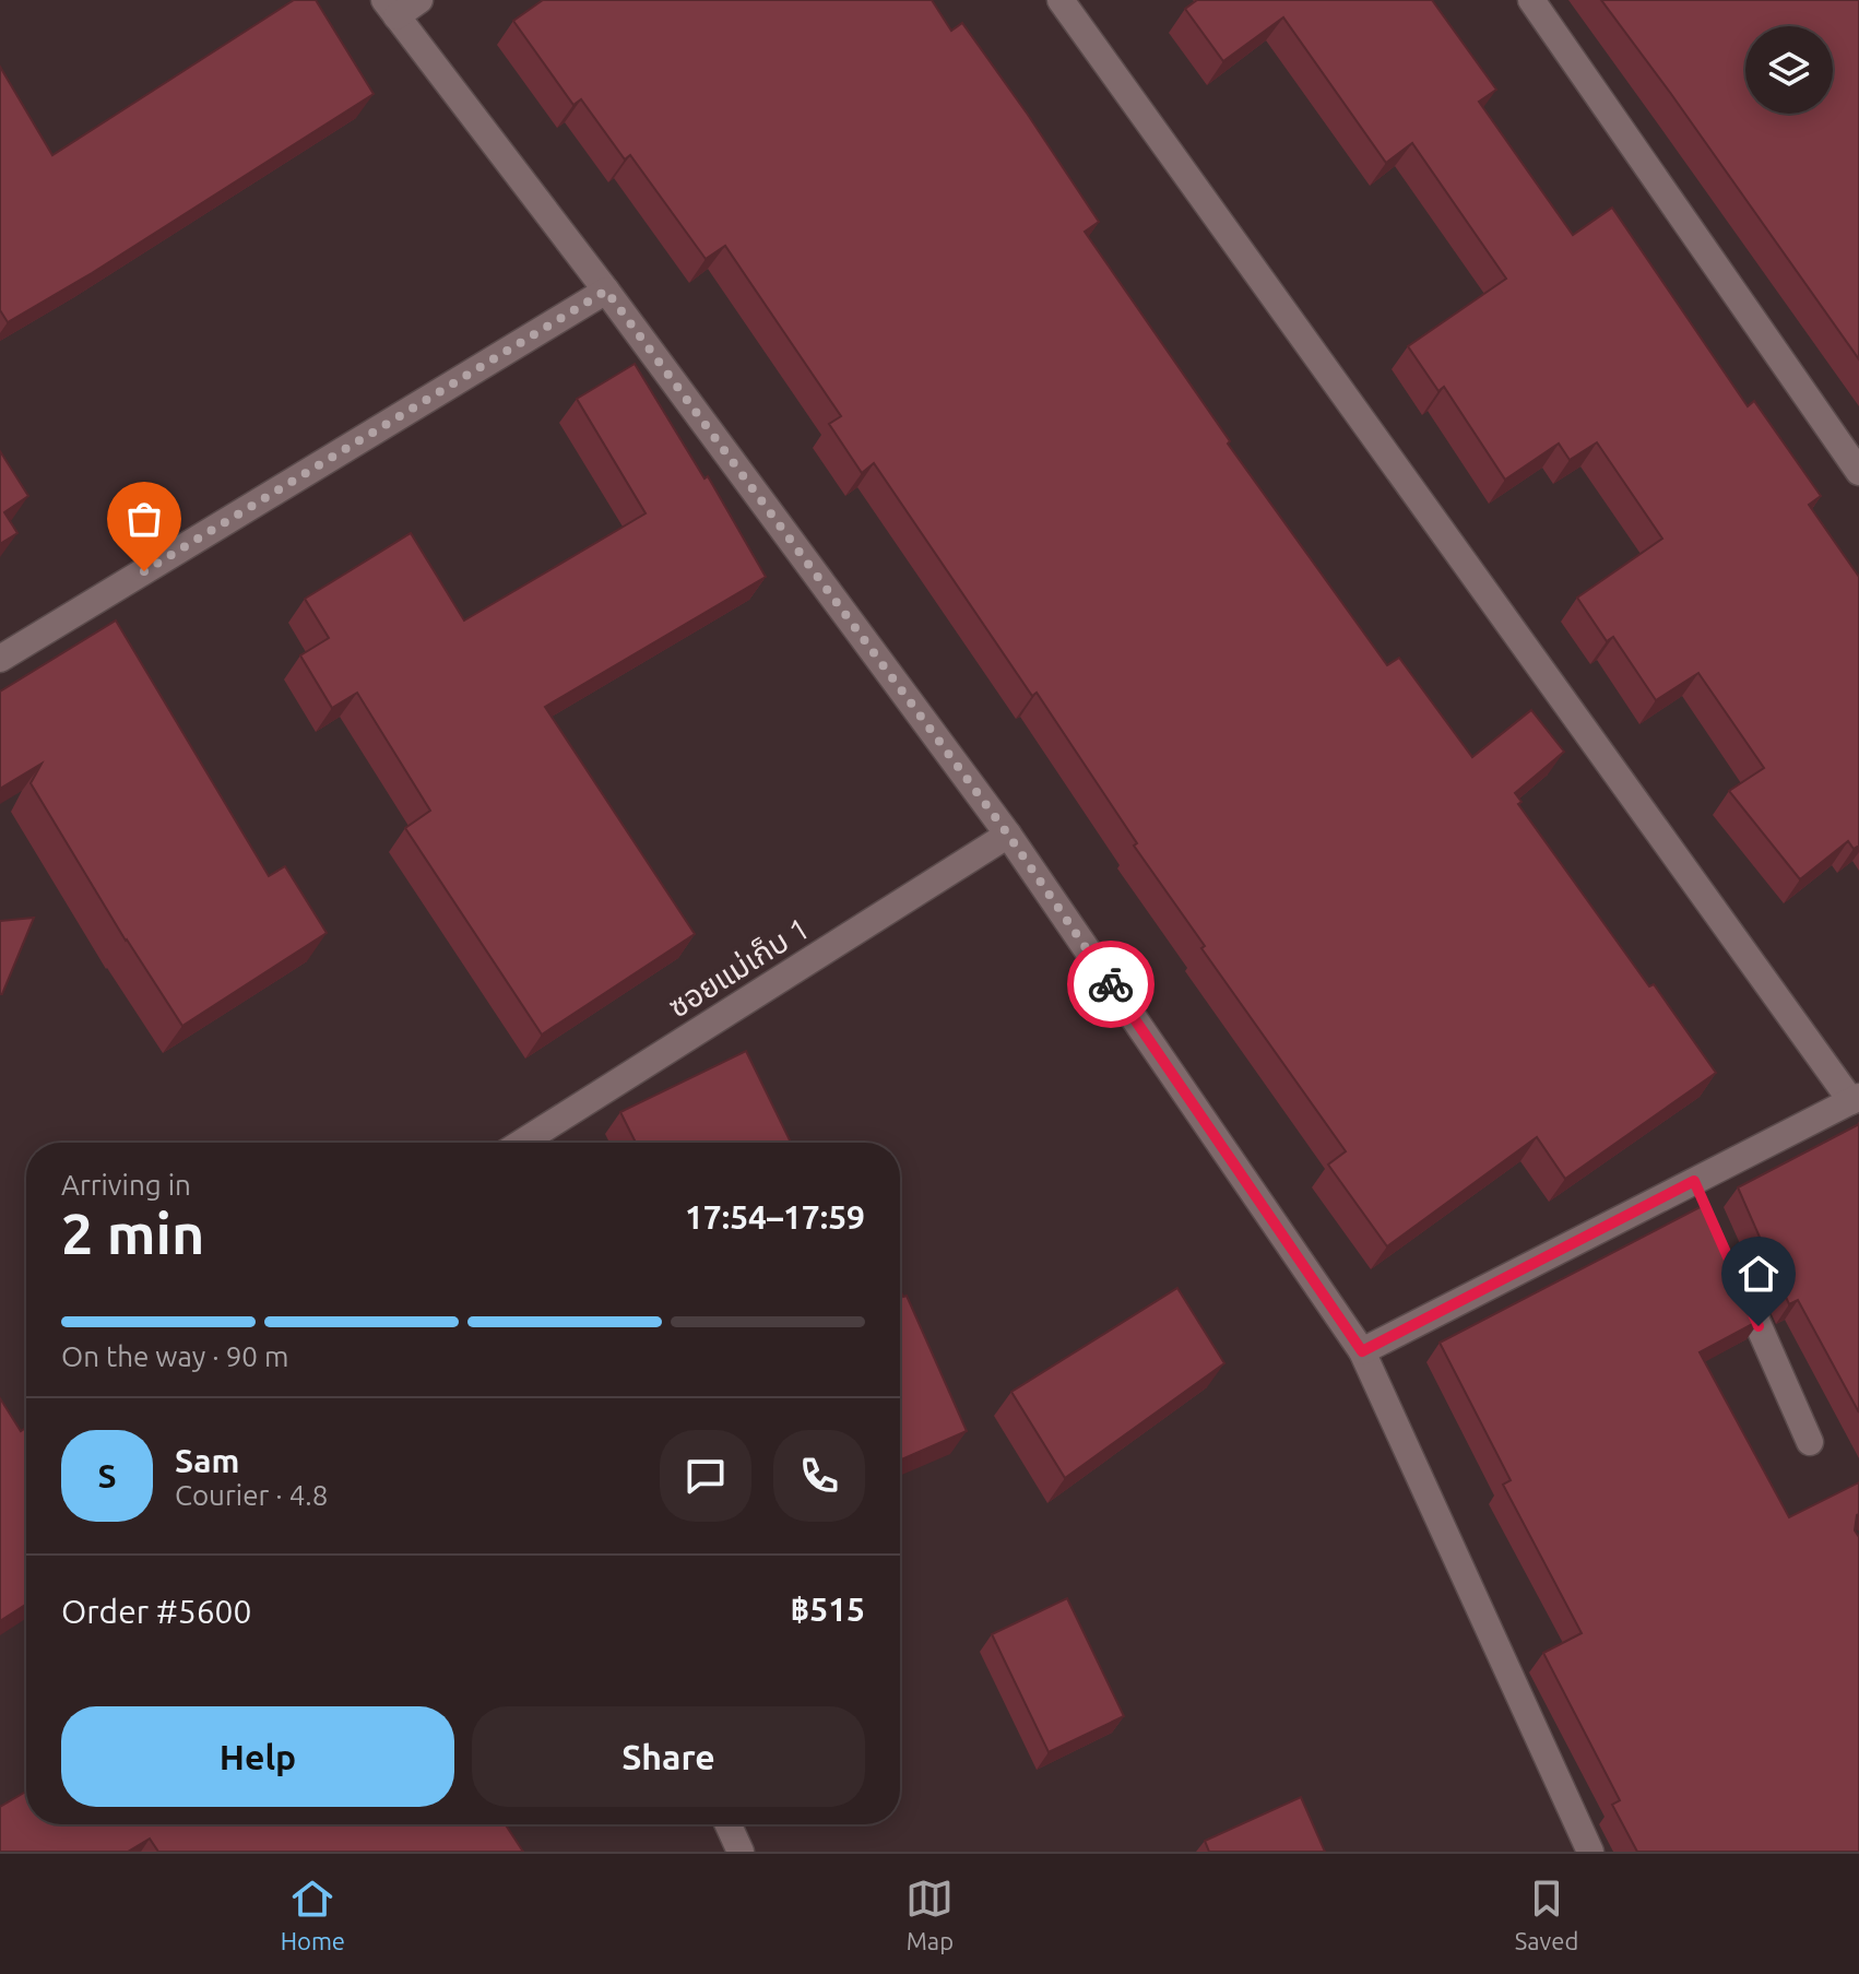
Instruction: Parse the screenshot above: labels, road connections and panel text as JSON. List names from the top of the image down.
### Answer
{
  "streets": {
    "street": ["ซอยแม่เก็บ 1"]
  },
  "page": {
    "heading": ["2 min", "Arriving in", "17:54–17:59"],
    "panel": [
      "Sam",
      "Courier · 4.8",
      "Order #5600",
      "฿515"
    ],
    "bar": "On the way · 90 m",
    "round": "S",
    "buttons": ["Help", "Share"],
    "tabs": ["Home", "Map", "Saved"]
  }
}
